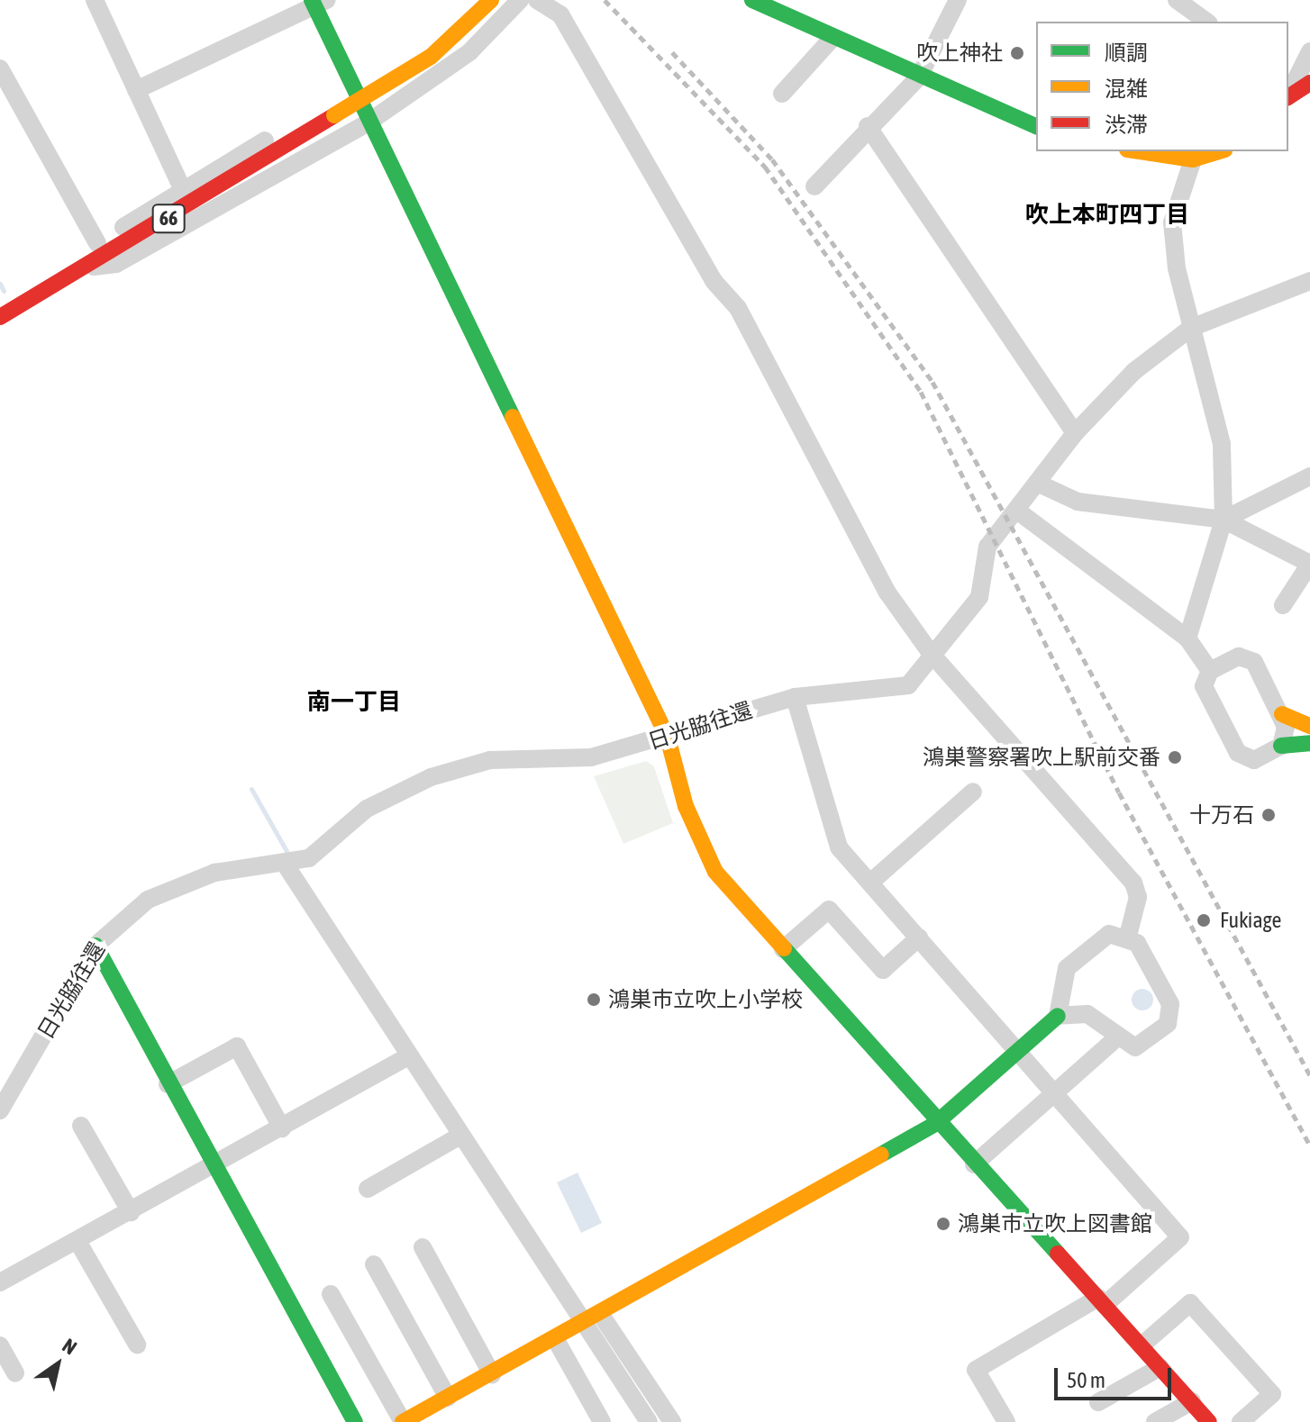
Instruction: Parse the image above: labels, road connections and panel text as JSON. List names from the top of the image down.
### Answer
{
  "streets": {
    "street": ["66", "日光脇往還"]
  },
  "districts": ["吹上本町四丁目", "南一丁目"],
  "places": [
    "吹上神社",
    "鴻巣警察署吹上駅前交番",
    "十万石",
    "Fukiage",
    "鴻巣市立吹上小学校",
    "鴻巣市立吹上図書館"
  ],
  "legend": ["順調", "混雑", "渋滞"],
  "scale_bar": "50 m",
  "north": "top right"
}
